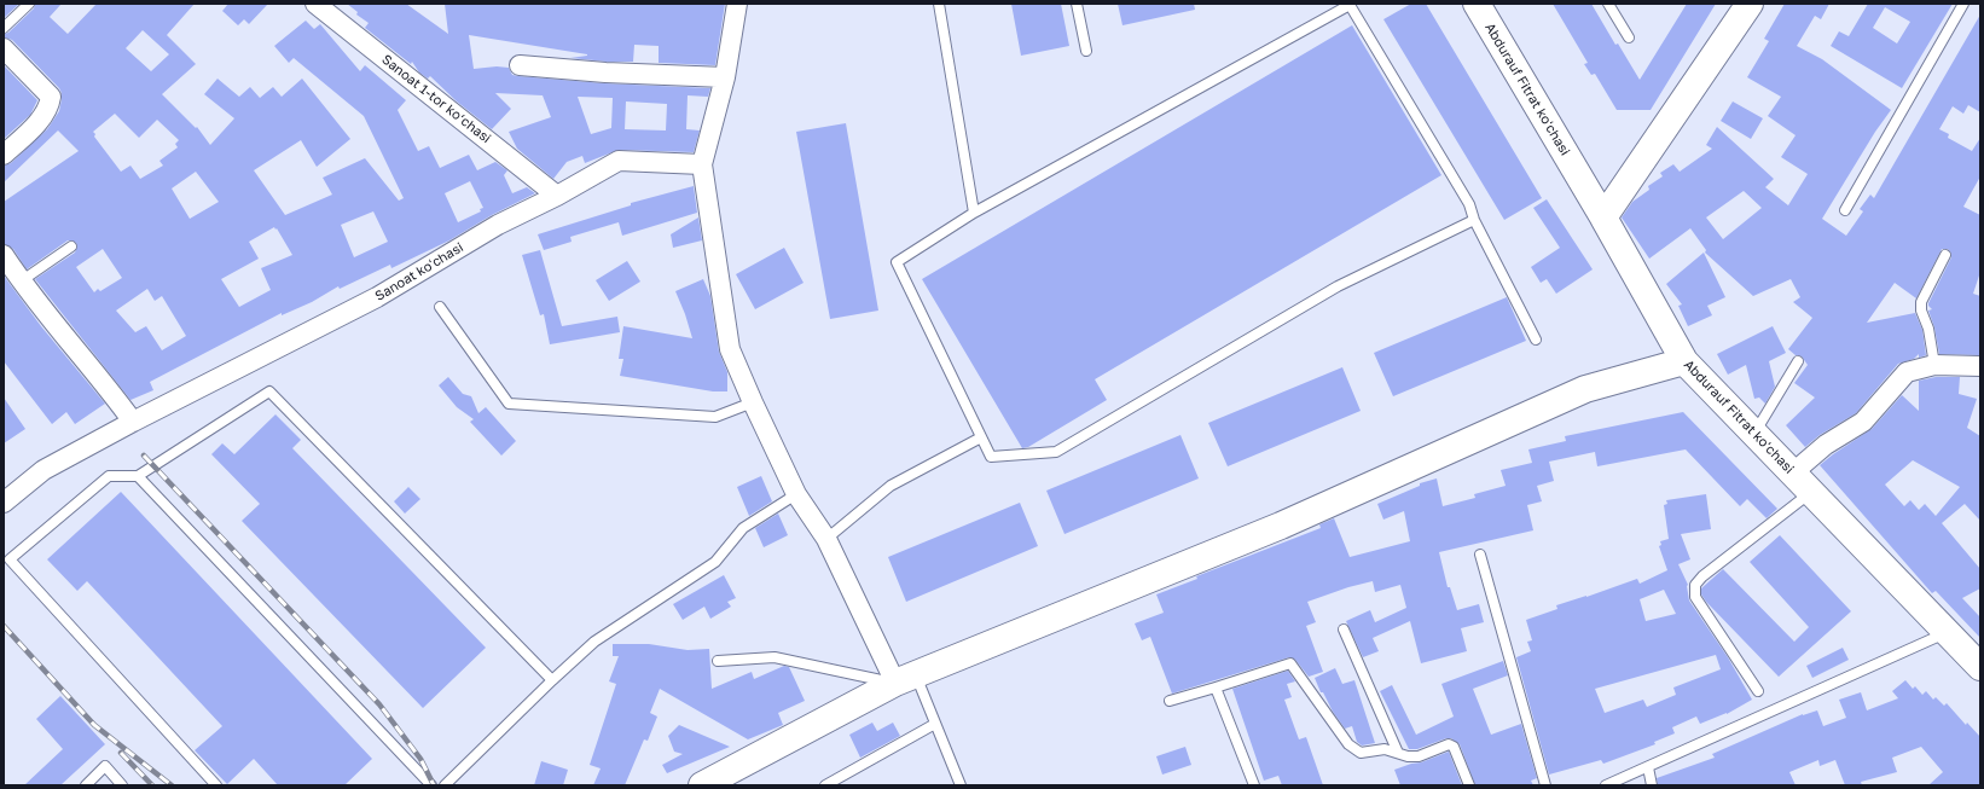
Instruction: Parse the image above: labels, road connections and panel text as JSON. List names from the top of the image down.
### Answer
{
  "streets": {
    "street": ["Abdurauf Fitrat koʻchasi", "Sanoat 1-tor ko‘chasi", "Sanoat koʻchasi"]
  },
  "crossings": [
    ["Sanoat 1-tor ko‘chasi", "Sanoat koʻchasi"]
  ]
}
